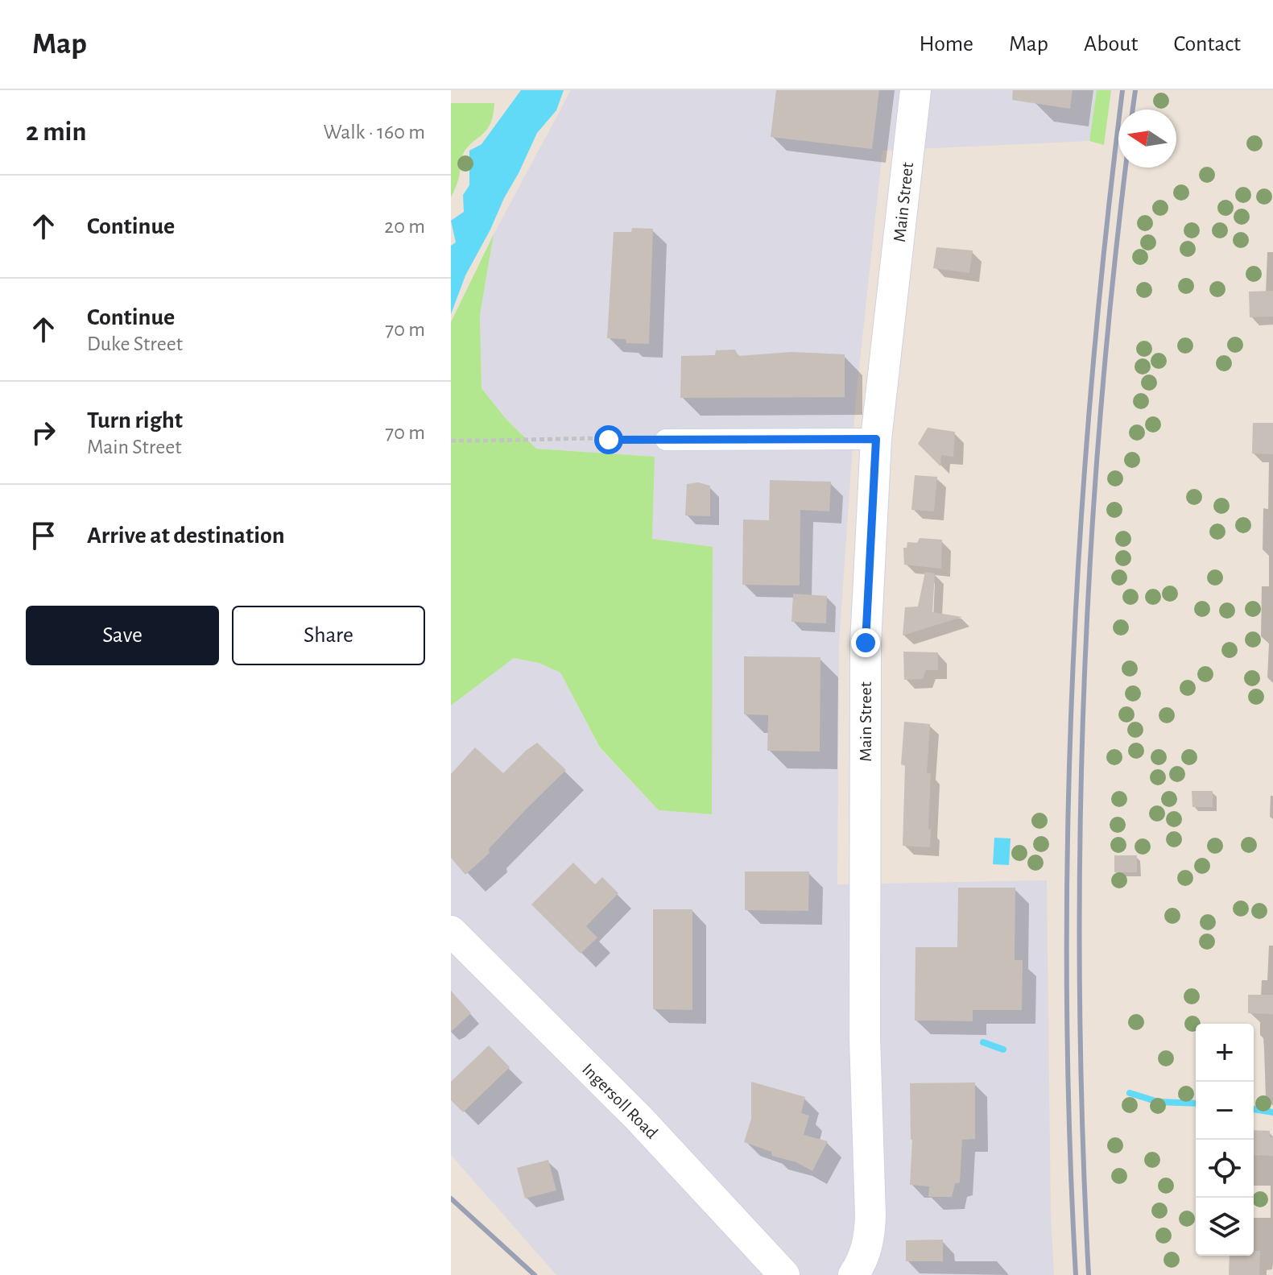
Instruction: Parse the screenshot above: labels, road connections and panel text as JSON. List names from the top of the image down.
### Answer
{
  "streets": {
    "main road": ["Main Street", "Ingersoll Road"]
  },
  "north": "left",
  "page": {
    "header": "Map",
    "nav": [
      "Home",
      "Map",
      "About",
      "Contact"
    ],
    "heading": ["2 min", "Walk · 160 m"],
    "list": [
      ["Continue", "20 m"],
      ["Continue", "Duke Street", "70 m"],
      ["Turn right", "Main Street", "70 m"],
      "Arrive at destination"
    ],
    "buttons": ["Save", "Share"],
    "map_buttons": ["+", "−"]
  }
}
